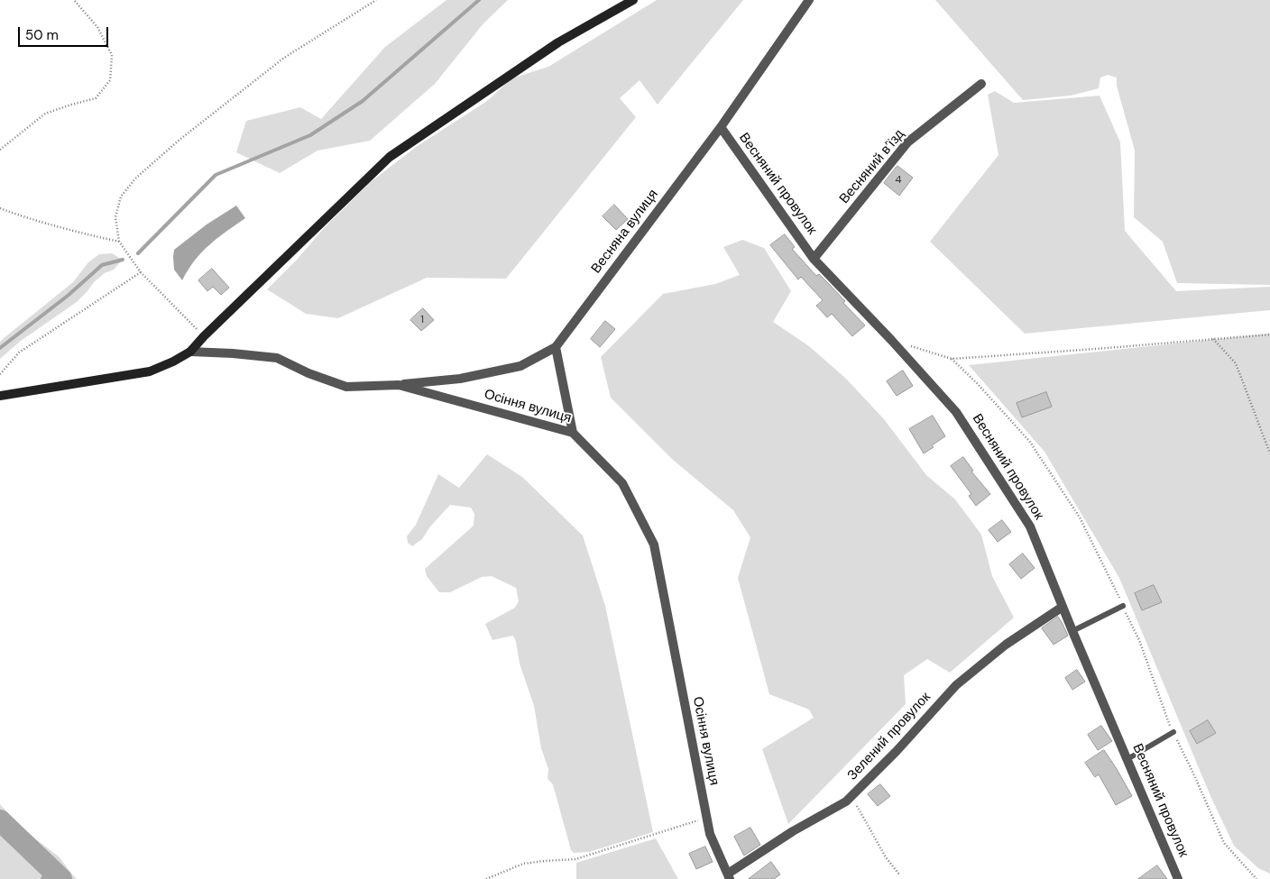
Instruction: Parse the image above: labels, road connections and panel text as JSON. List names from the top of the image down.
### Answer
{
  "streets": {
    "street": [
      "Весняний в’їзд",
      "Весняний провулок",
      "Весняна вулиця",
      "Осіння вулиця",
      "Зелений провулок"
    ]
  },
  "crossings": [
    ["Весняний в’їзд", "Весняний провулок"],
    ["Весняний провулок", "Весняна вулиця"],
    ["Весняний провулок", "Зелений провулок"],
    ["Весняна вулиця", "Осіння вулиця"],
    ["Осіння вулиця", "Зелений провулок"]
  ],
  "house_numbers": ["4", "1"],
  "scale_bar": "50 m"
}
